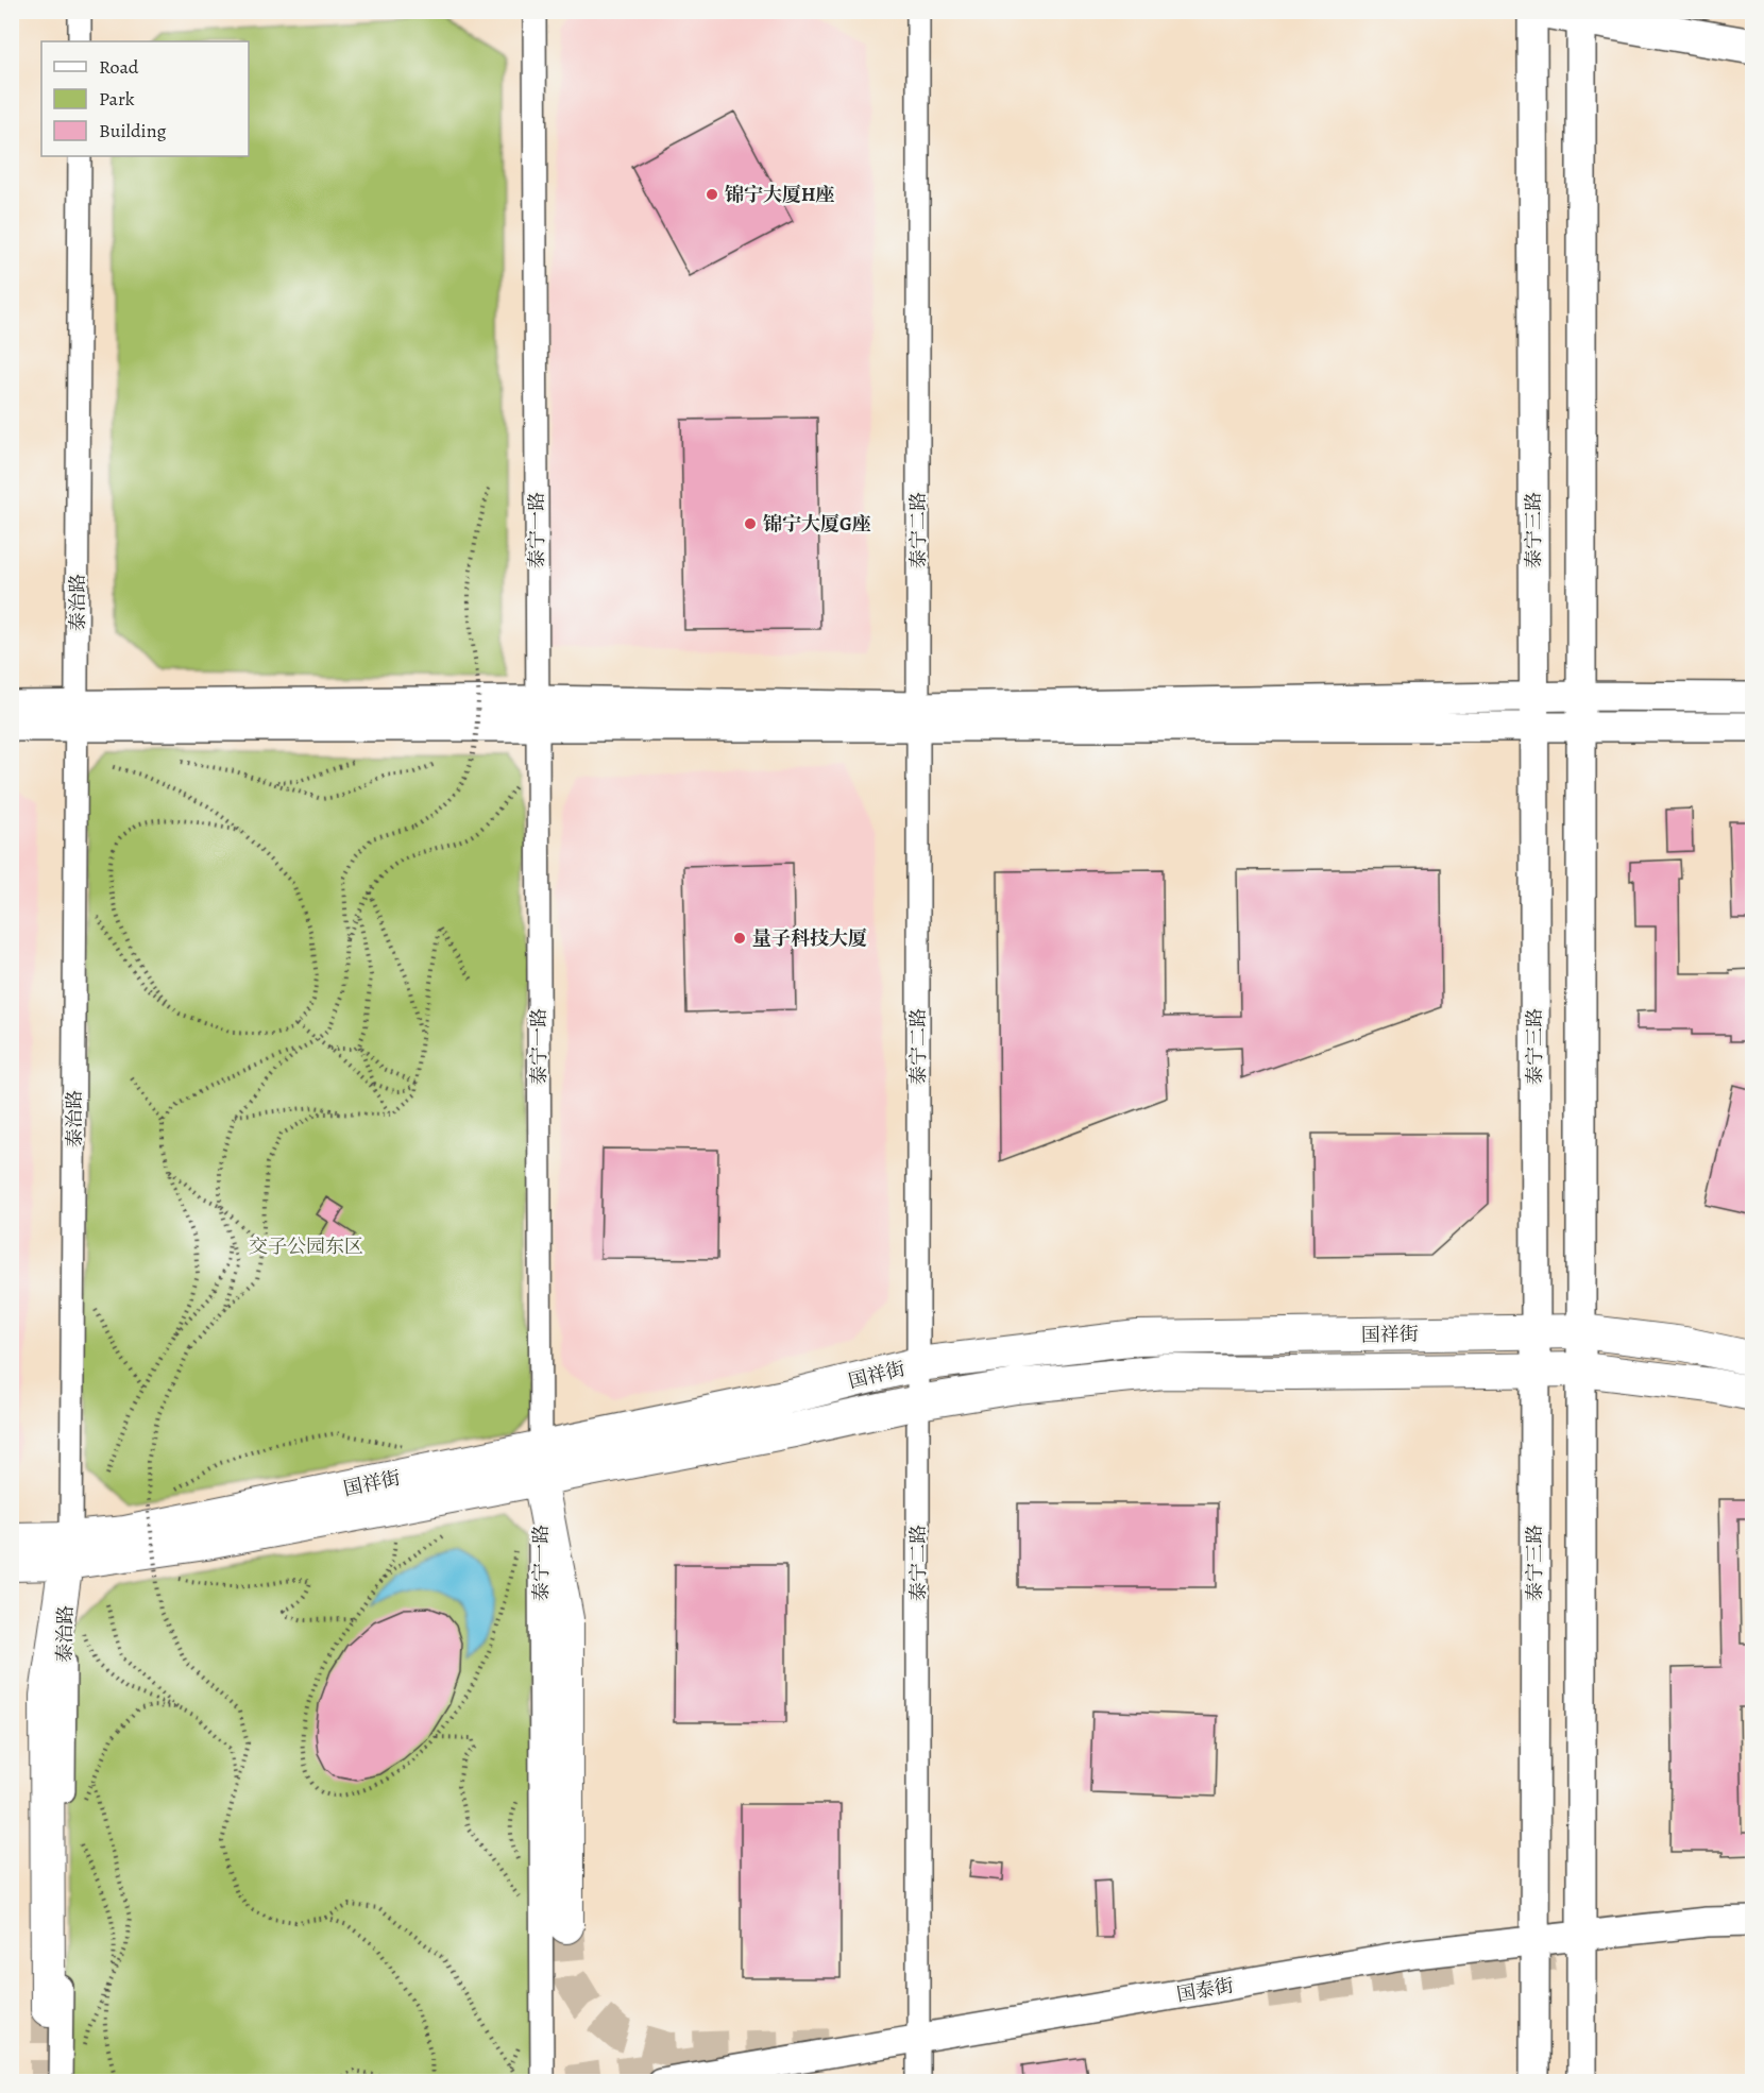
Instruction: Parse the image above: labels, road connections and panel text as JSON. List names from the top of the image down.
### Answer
{
  "streets": {
    "main road": ["国祥街"],
    "street": [
      "泰宁一路",
      "泰宁二路",
      "泰宁三路",
      "泰治路",
      "国泰街"
    ]
  },
  "crossings": [
    ["泰宁一路", "国祥街"],
    ["泰宁二路", "国祥街"],
    ["泰宁二路", "国泰街"],
    ["泰宁三路", "国祥街"],
    ["泰宁三路", "国泰街"],
    ["泰治路", "国祥街"]
  ],
  "parks": ["交子公园东区"],
  "places": ["锦宁大厦H座", "锦宁大厦G座", "量子科技大厦"],
  "legend": ["Road", "Park", "Building"]
}
